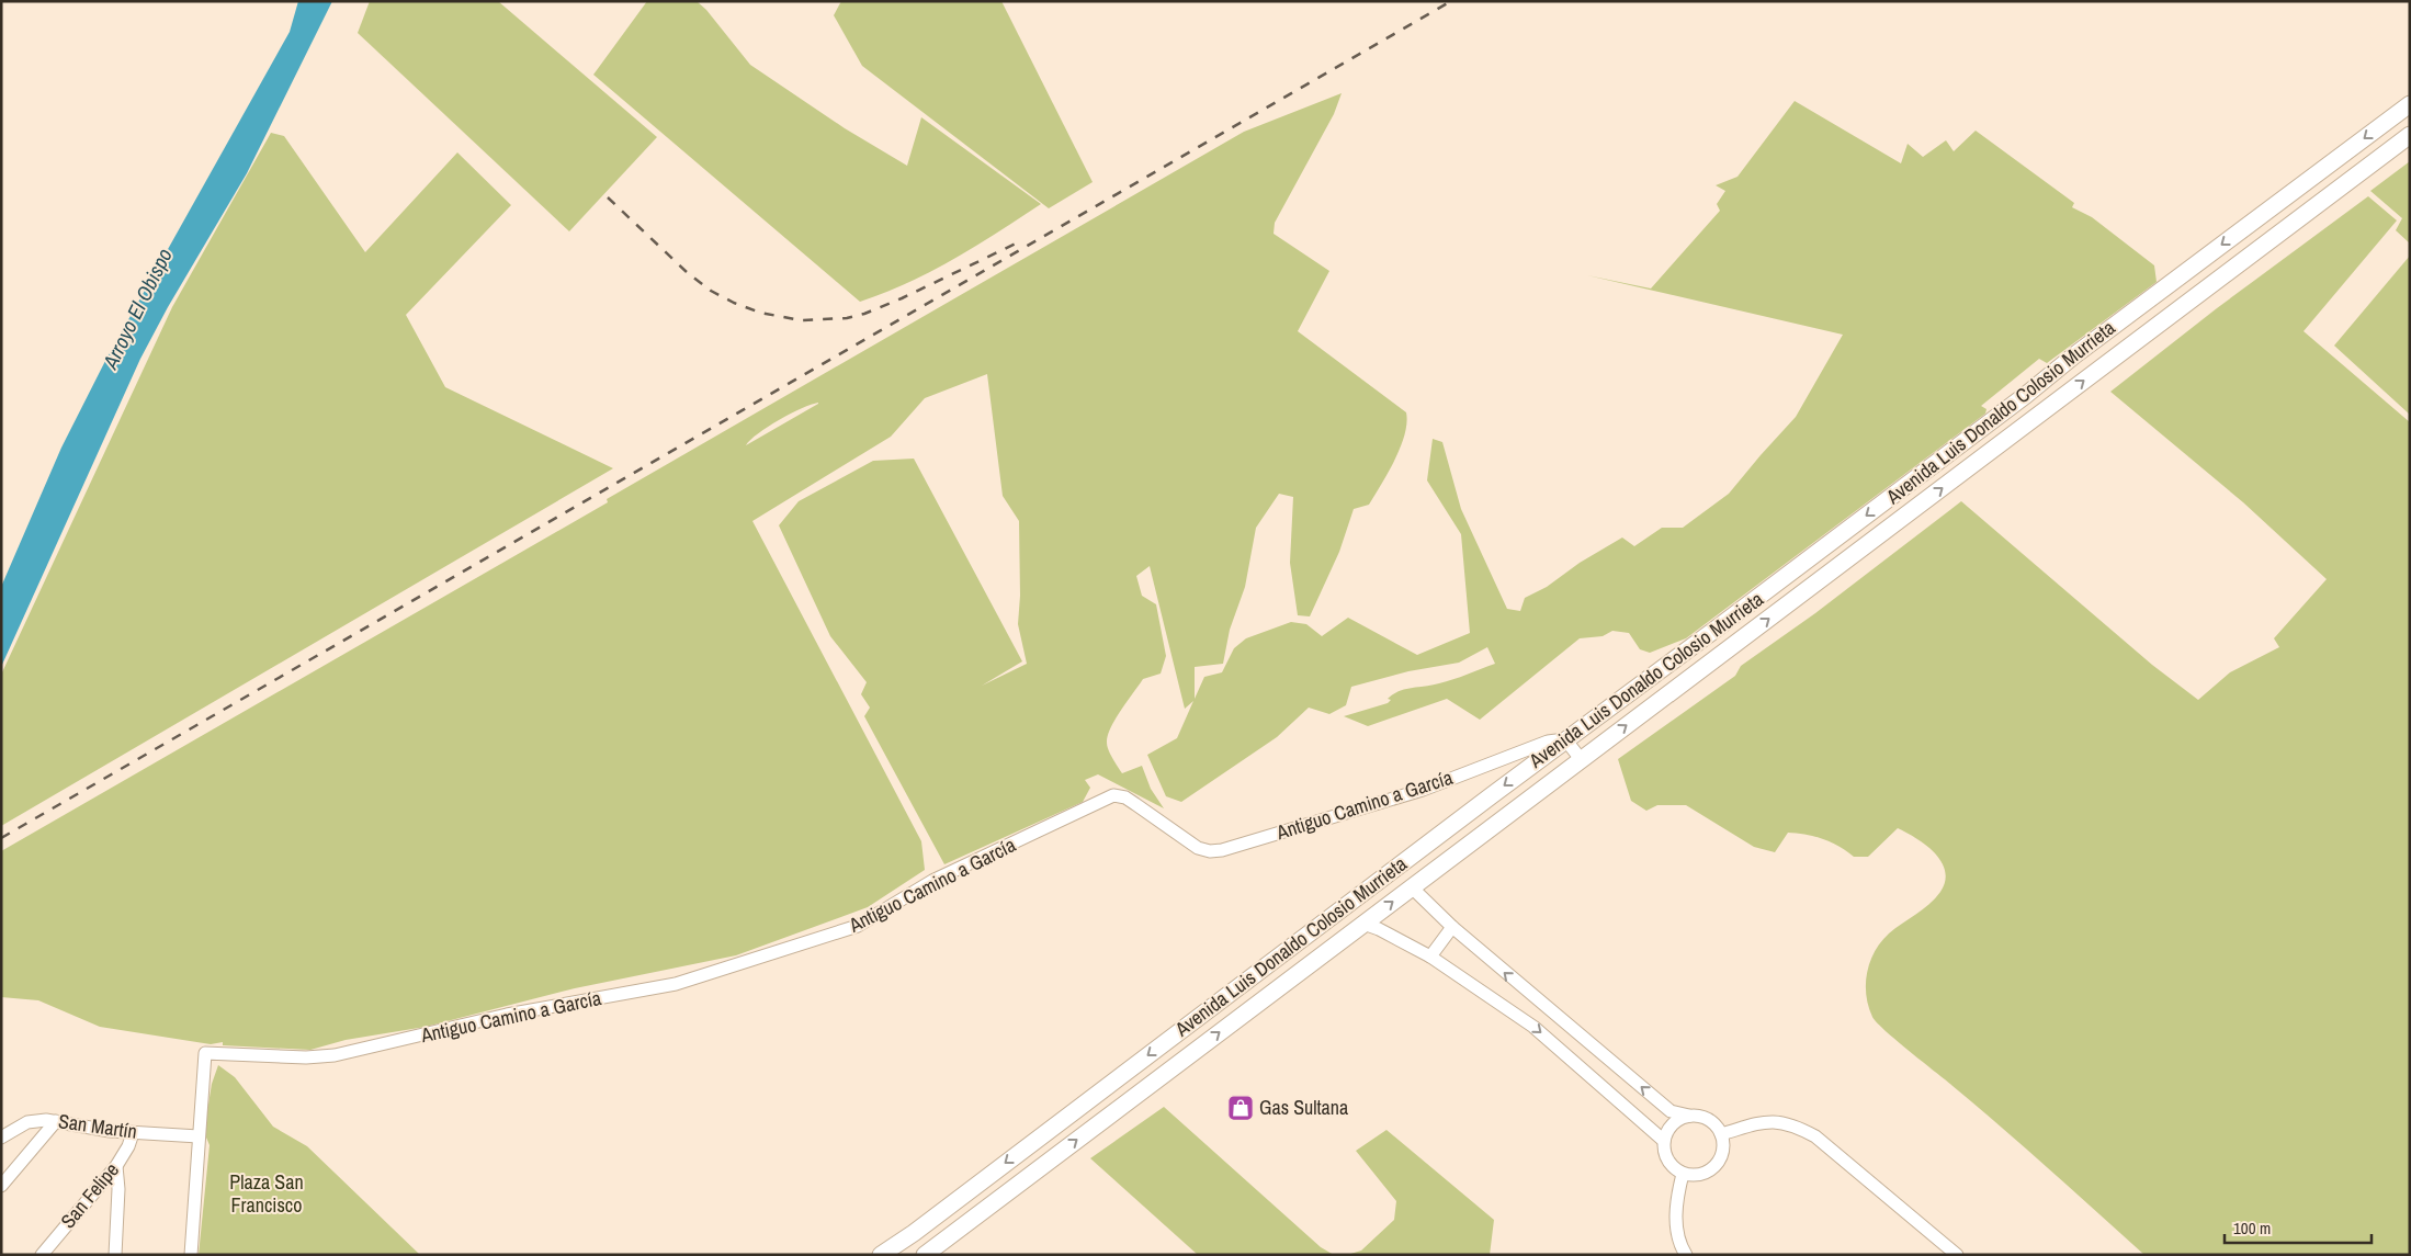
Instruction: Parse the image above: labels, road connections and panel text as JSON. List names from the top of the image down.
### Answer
{
  "streets": {
    "main road": ["Avenida Luis Donaldo Colosio Murrieta"],
    "street": ["Antiguo Camino a García", "San Martín", "San Felipe"]
  },
  "crossings": [
    ["Avenida Luis Donaldo Colosio Murrieta", "Antiguo Camino a García"],
    ["Antiguo Camino a García", "San Martín"],
    ["San Martín", "San Felipe"]
  ],
  "water": ["Arroyo El Obispo"],
  "parks": ["Plaza San Francisco"],
  "places": {
    "shop": ["Gas Sultana"]
  },
  "scale_bar": "100 m"
}
